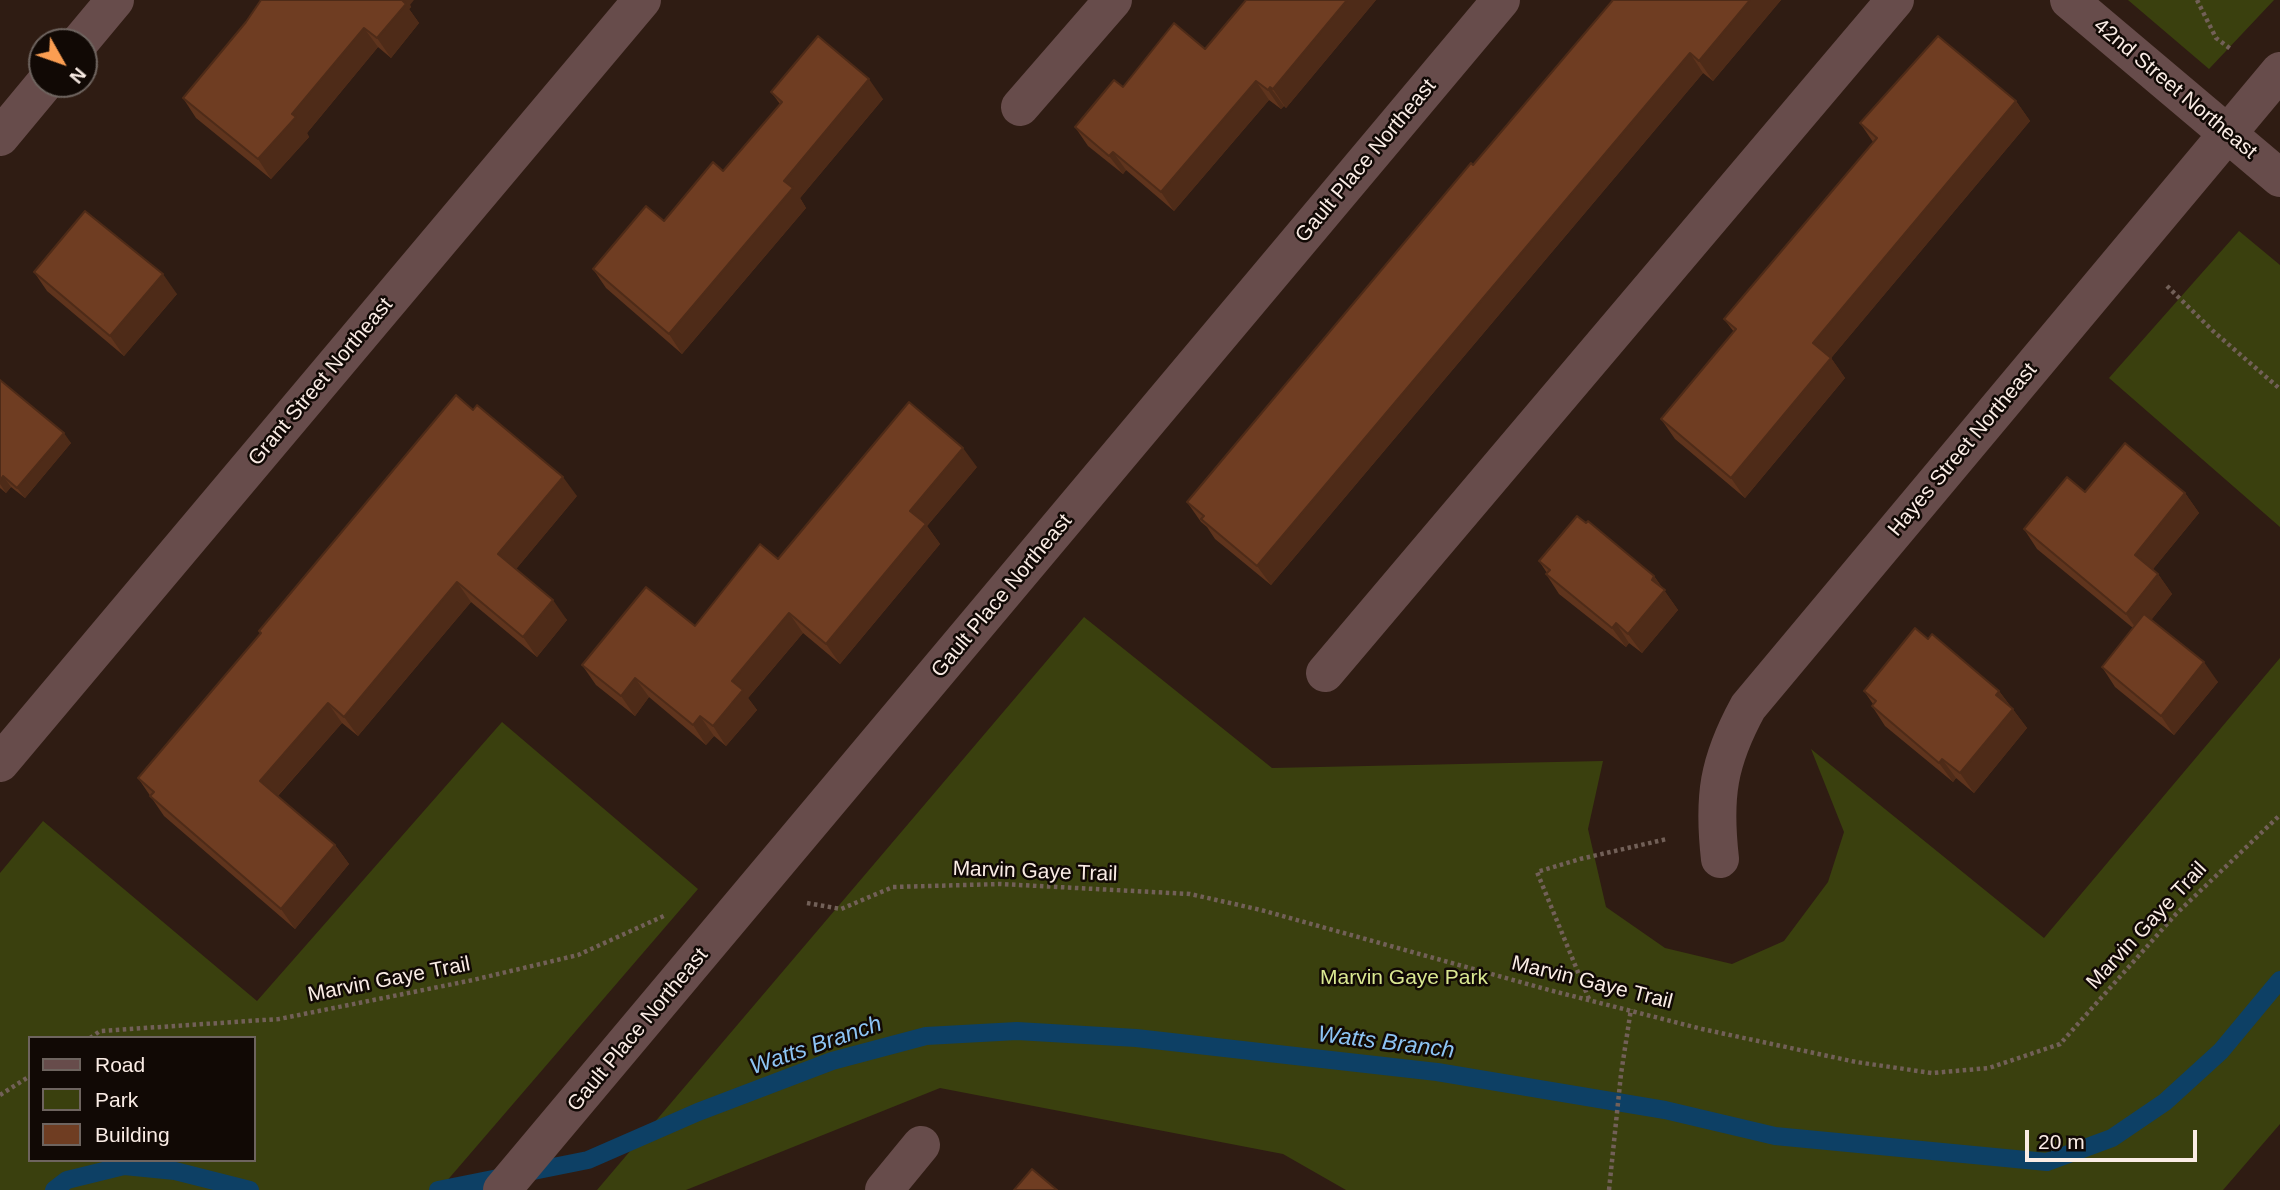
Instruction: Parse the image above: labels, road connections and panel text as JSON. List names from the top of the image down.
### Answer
{
  "streets": {
    "street": [
      "42nd Street Northeast",
      "Gault Place Northeast",
      "Grant Street Northeast",
      "Hayes Street Northeast"
    ],
    "path": ["Marvin Gaye Trail"]
  },
  "crossings": [
    ["42nd Street Northeast", "Hayes Street Northeast"]
  ],
  "water": ["Watts Branch"],
  "parks": ["Marvin Gaye Park"],
  "legend": ["Road", "Park", "Building"],
  "scale_bar": "20 m",
  "north": "bottom right"
}
